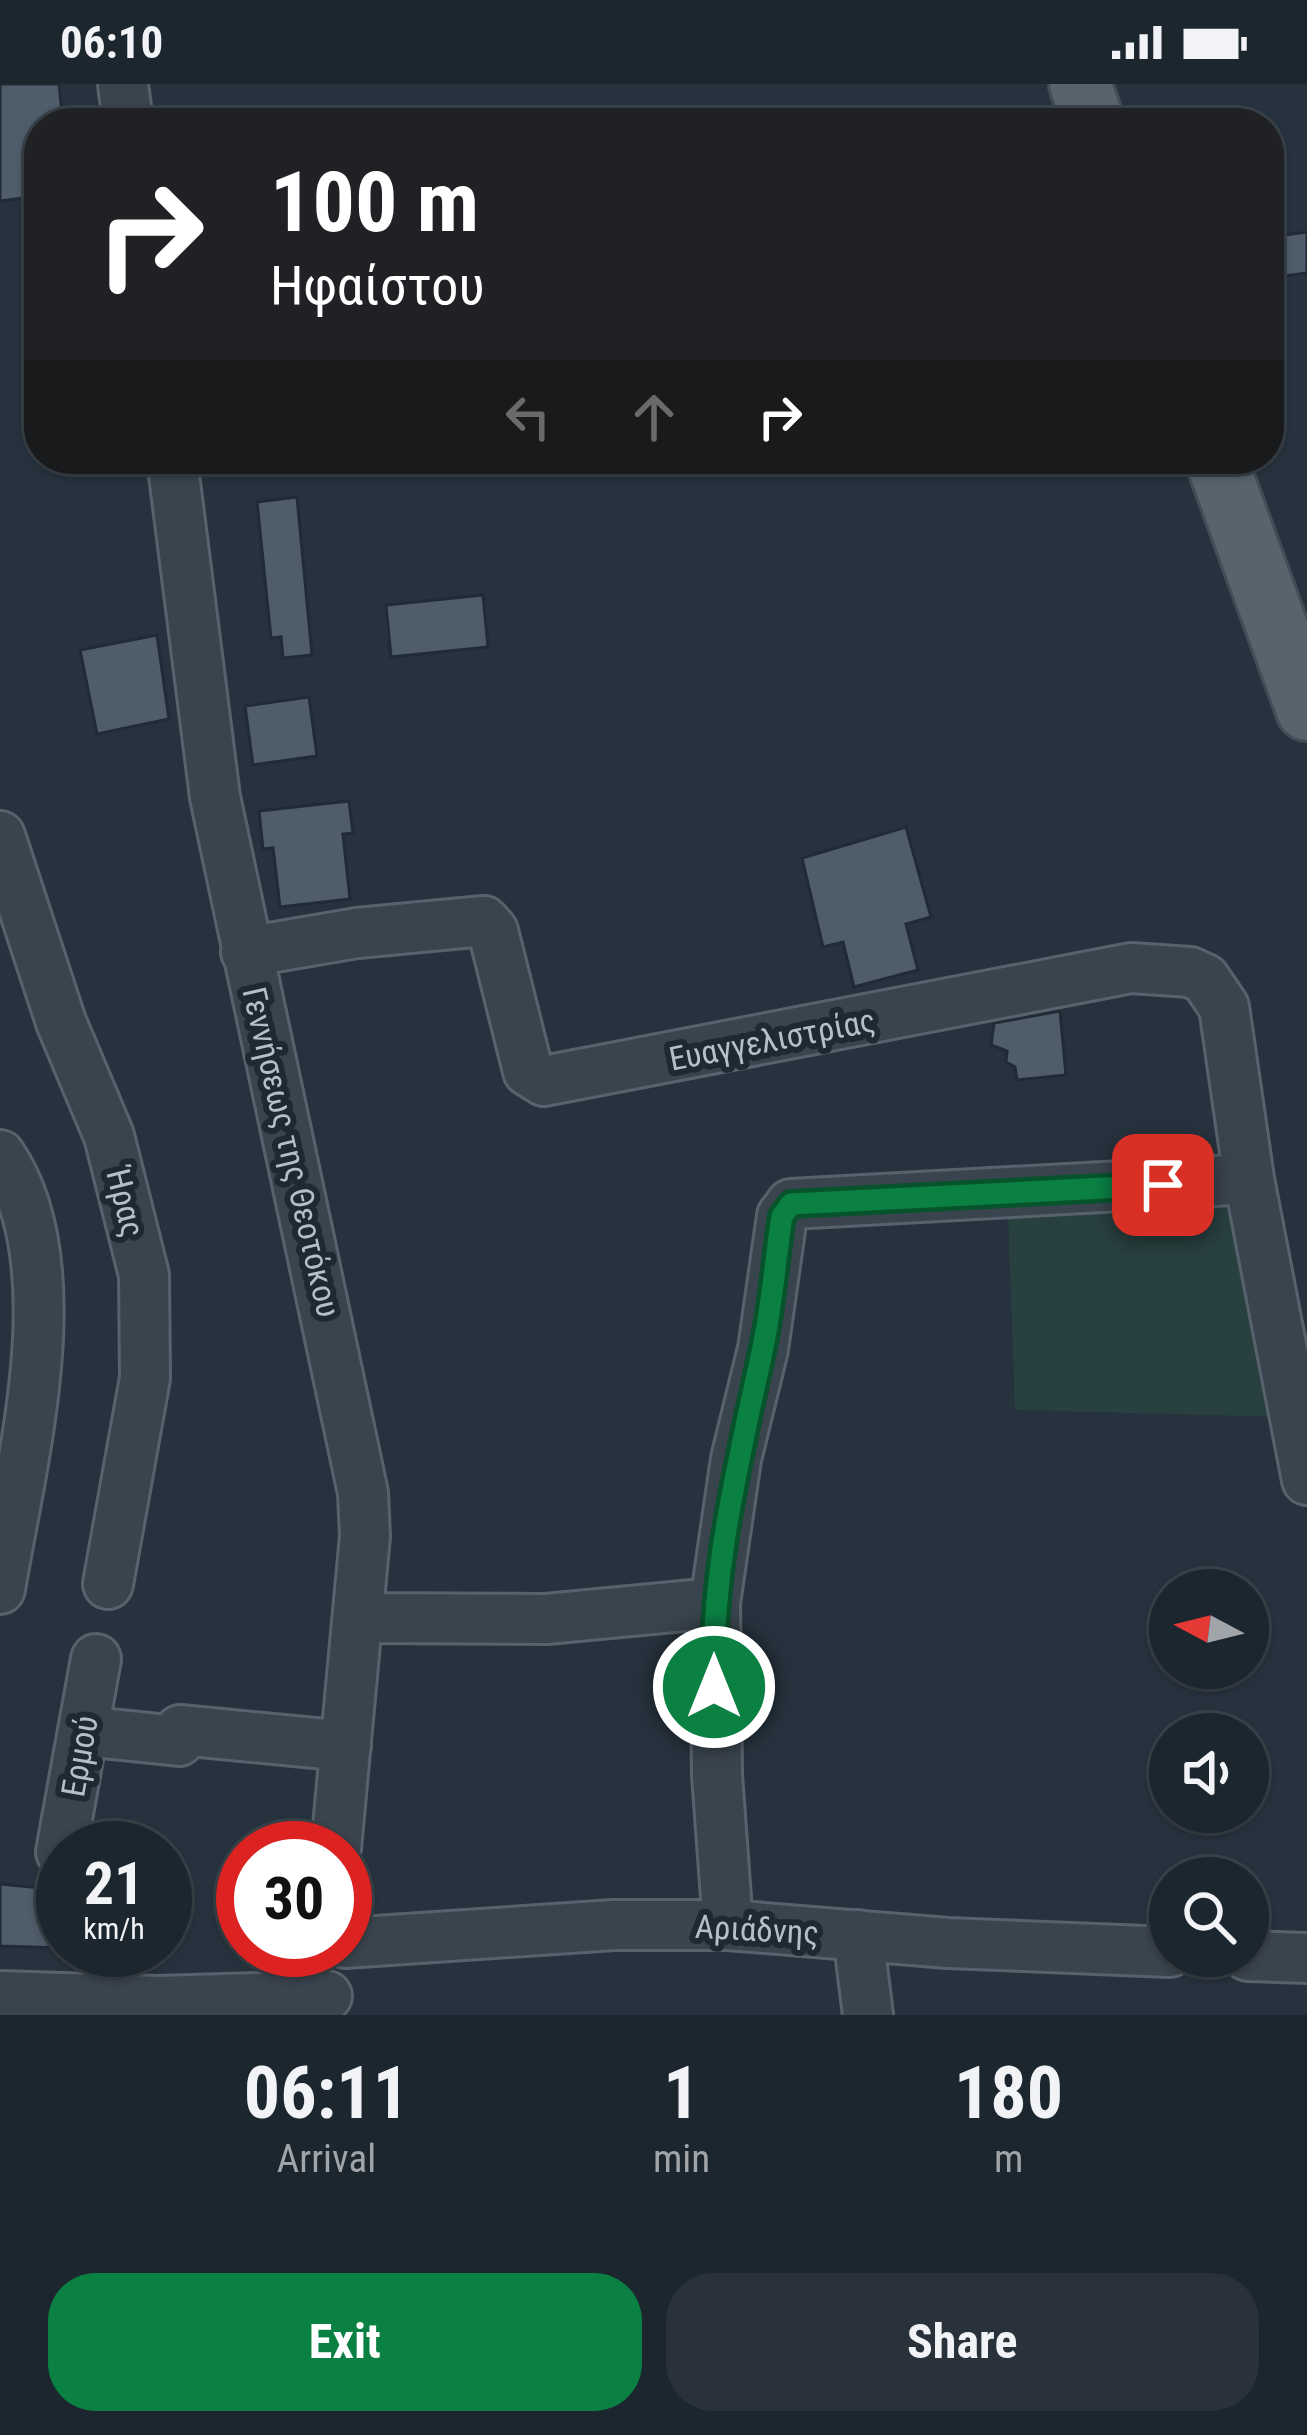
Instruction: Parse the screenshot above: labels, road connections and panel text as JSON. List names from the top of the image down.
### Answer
{
  "streets": {
    "street": [
      "Ευαγγελιστρίας",
      "Γεννήσεως της Θεοτόκου",
      "Ήρας",
      "Ερμού",
      "Αριάδνης"
    ]
  },
  "crossings": [
    ["Ευαγγελιστρίας", "Γεννήσεως της Θεοτόκου"]
  ],
  "north": "left",
  "page": {
    "status": "06:10",
    "turn": ["100 m", "Ηφαίστου"],
    "speed": "21 km/h",
    "limit": "30",
    "eta": [
      "06:11",
      "Arrival",
      "1",
      "min",
      "180",
      "m"
    ],
    "buttons": ["Exit", "Share"]
  }
}
